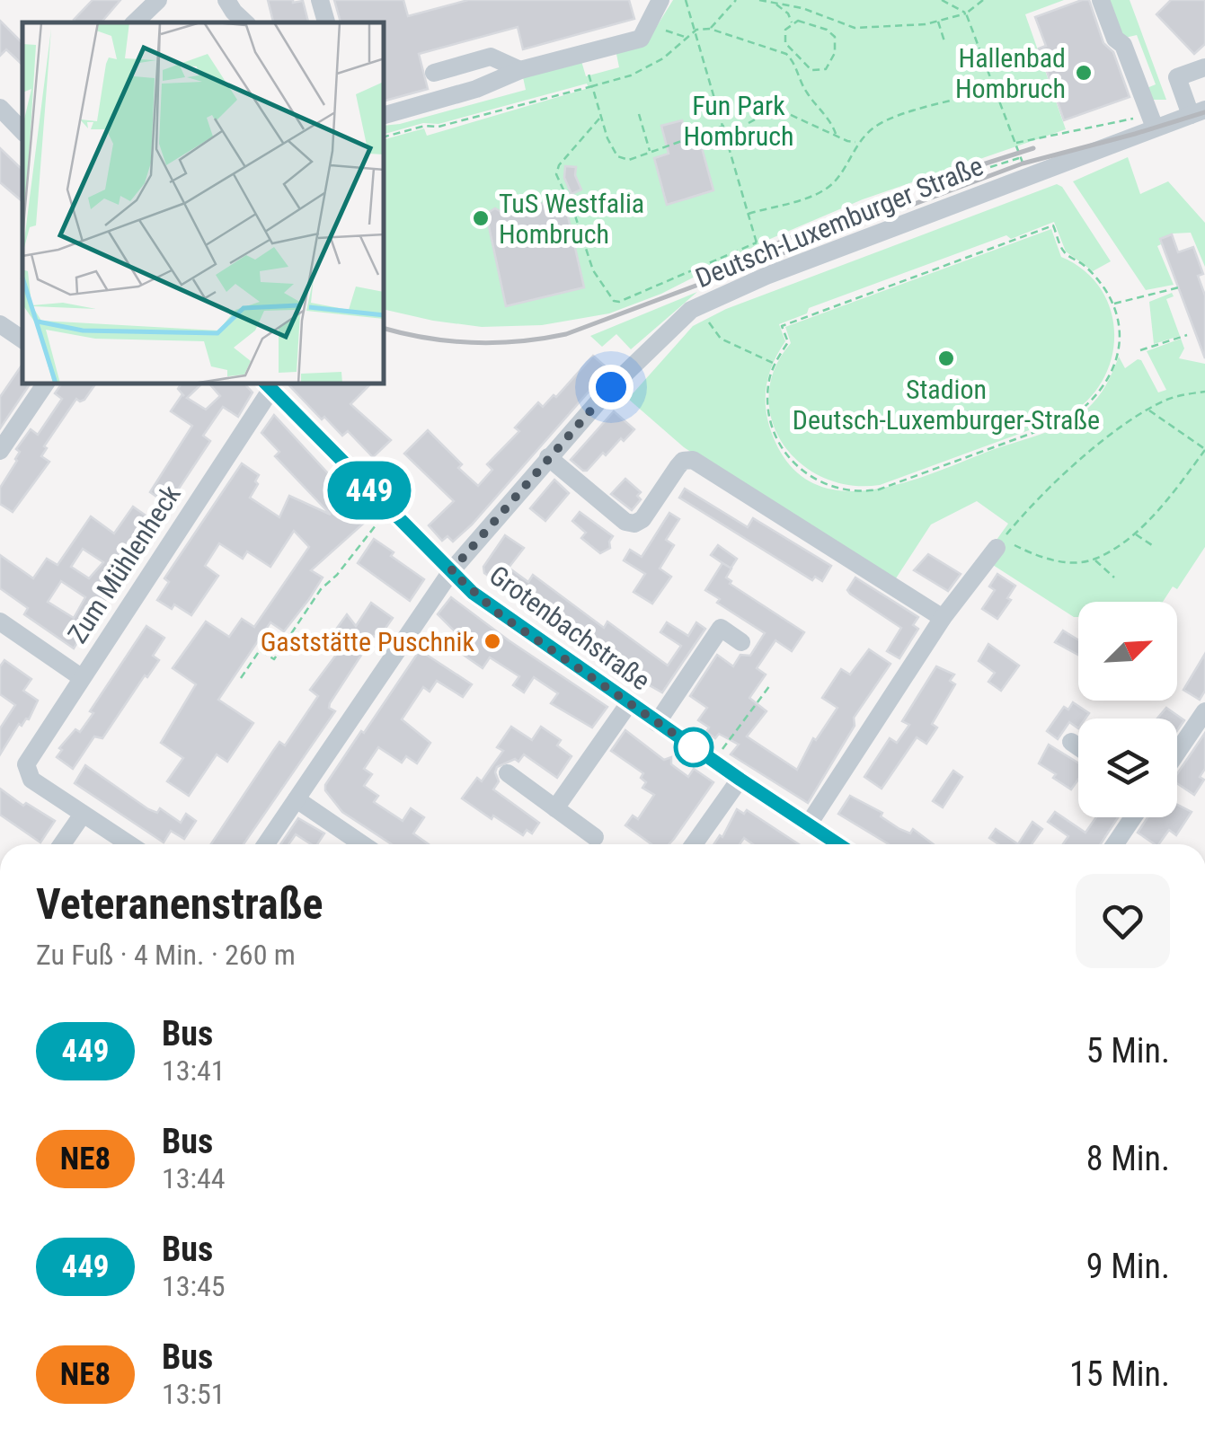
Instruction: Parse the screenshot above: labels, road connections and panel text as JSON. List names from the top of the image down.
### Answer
{
  "streets": {
    "street": ["Deutsch-Luxemburger Straße", "Zum Mühlenheck", "Grotenbachstraße"]
  },
  "crossings": [
    ["Deutsch-Luxemburger Straße", "Grotenbachstraße"],
    ["Zum Mühlenheck", "Grotenbachstraße"]
  ],
  "parks": ["Fun Park Hombruch"],
  "places": [
    "Hallenbad Hombruch",
    "TuS Westfalia Hombruch",
    "Stadion Deutsch-Luxemburger-Straße",
    "Gaststätte Puschnik"
  ],
  "lines": ["bus line 449"],
  "north": "top right",
  "page": {
    "on_map": "449",
    "heading": ["Veteranenstraße", "Zu Fuß · 4 Min. · 260 m"],
    "list": [
      {
        "mark": "449",
        "name": "Bus",
        "note": "13:41",
        "value": "5 Min."
      },
      {
        "mark": "NE8",
        "name": "Bus",
        "note": "13:44",
        "value": "8 Min."
      },
      {
        "mark": "449",
        "name": "Bus",
        "note": "13:45",
        "value": "9 Min."
      },
      {
        "mark": "NE8",
        "name": "Bus",
        "note": "13:51",
        "value": "15 Min."
      }
    ]
  }
}
